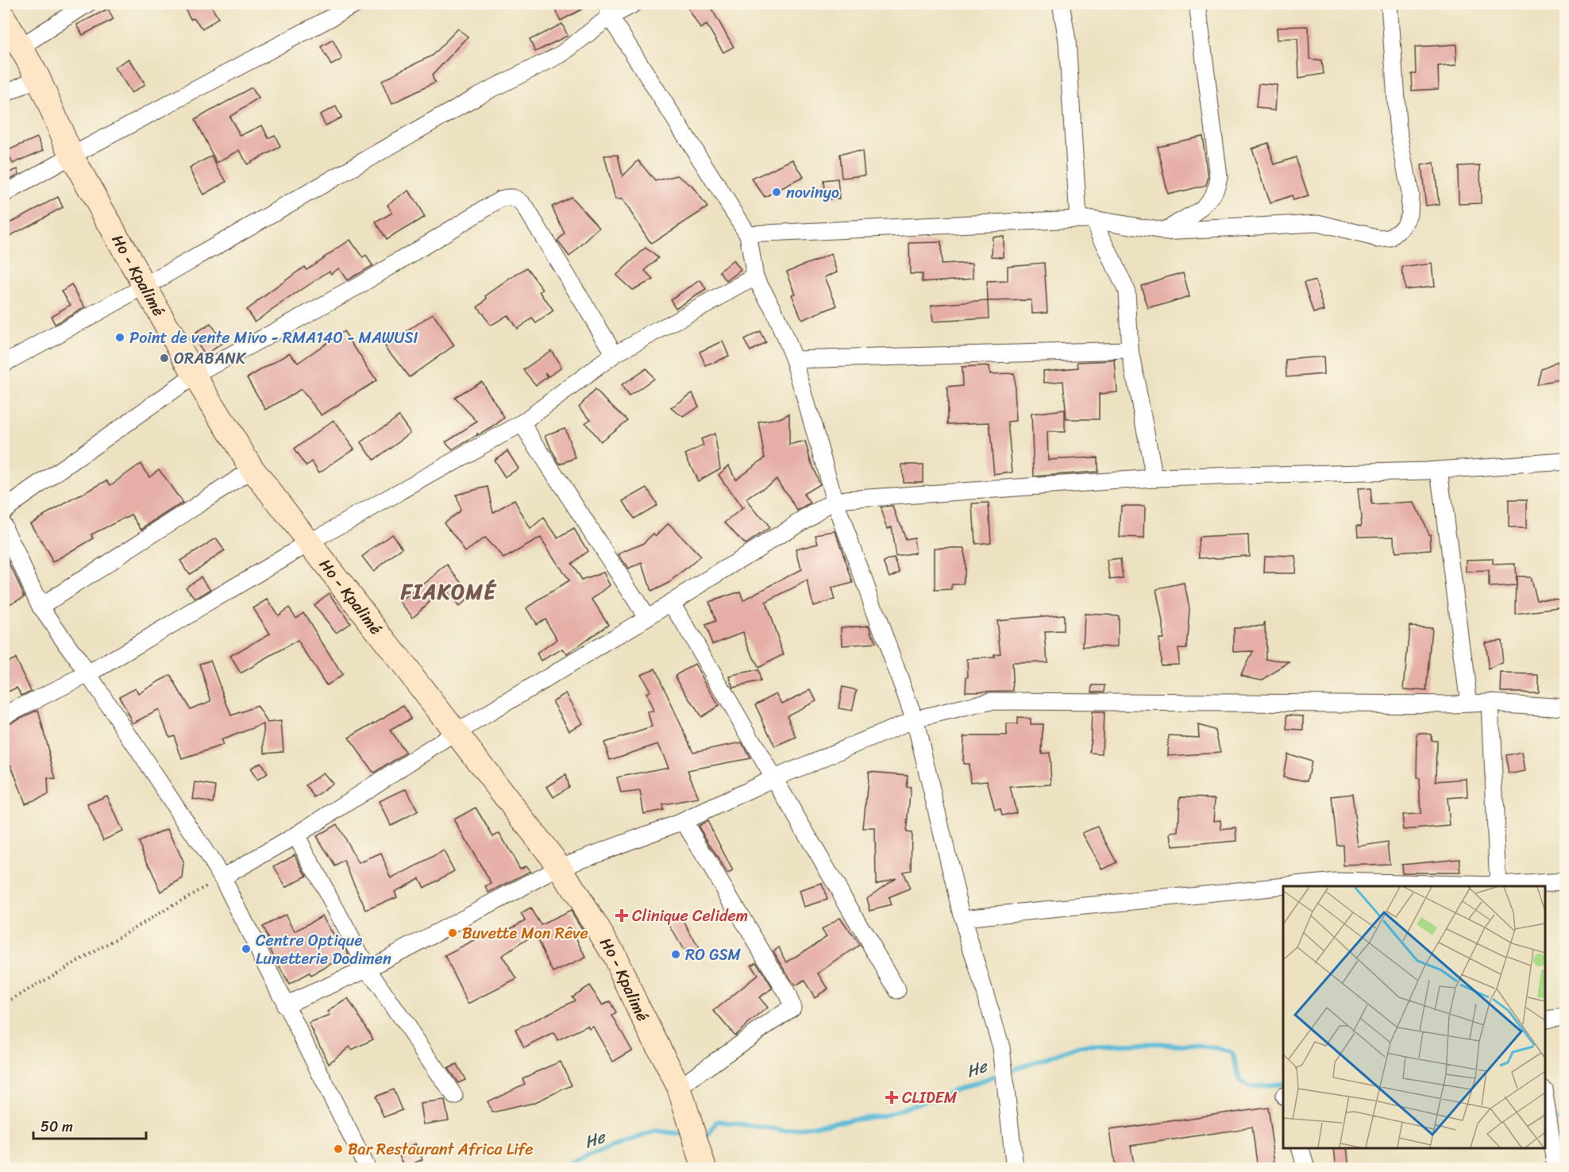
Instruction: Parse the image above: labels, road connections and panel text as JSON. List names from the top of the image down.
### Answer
{
  "streets": {
    "main road": ["Ho - Kpalimé"]
  },
  "districts": ["FIAKOMÉ"],
  "water": ["He"],
  "places": {
    "other": [
      "novinyo",
      "Point de vente Mivo - RMA140 - MAWUSI",
      "ORABANK",
      "Buvette Mon Rêve",
      "Centre Optique Lunetterie Dodimen",
      "RO GSM",
      "Bar Restaurant Africa Life"
    ],
    "health": ["Clinique Celidem", "CLIDEM"]
  },
  "scale_bar": "50 m"
}
